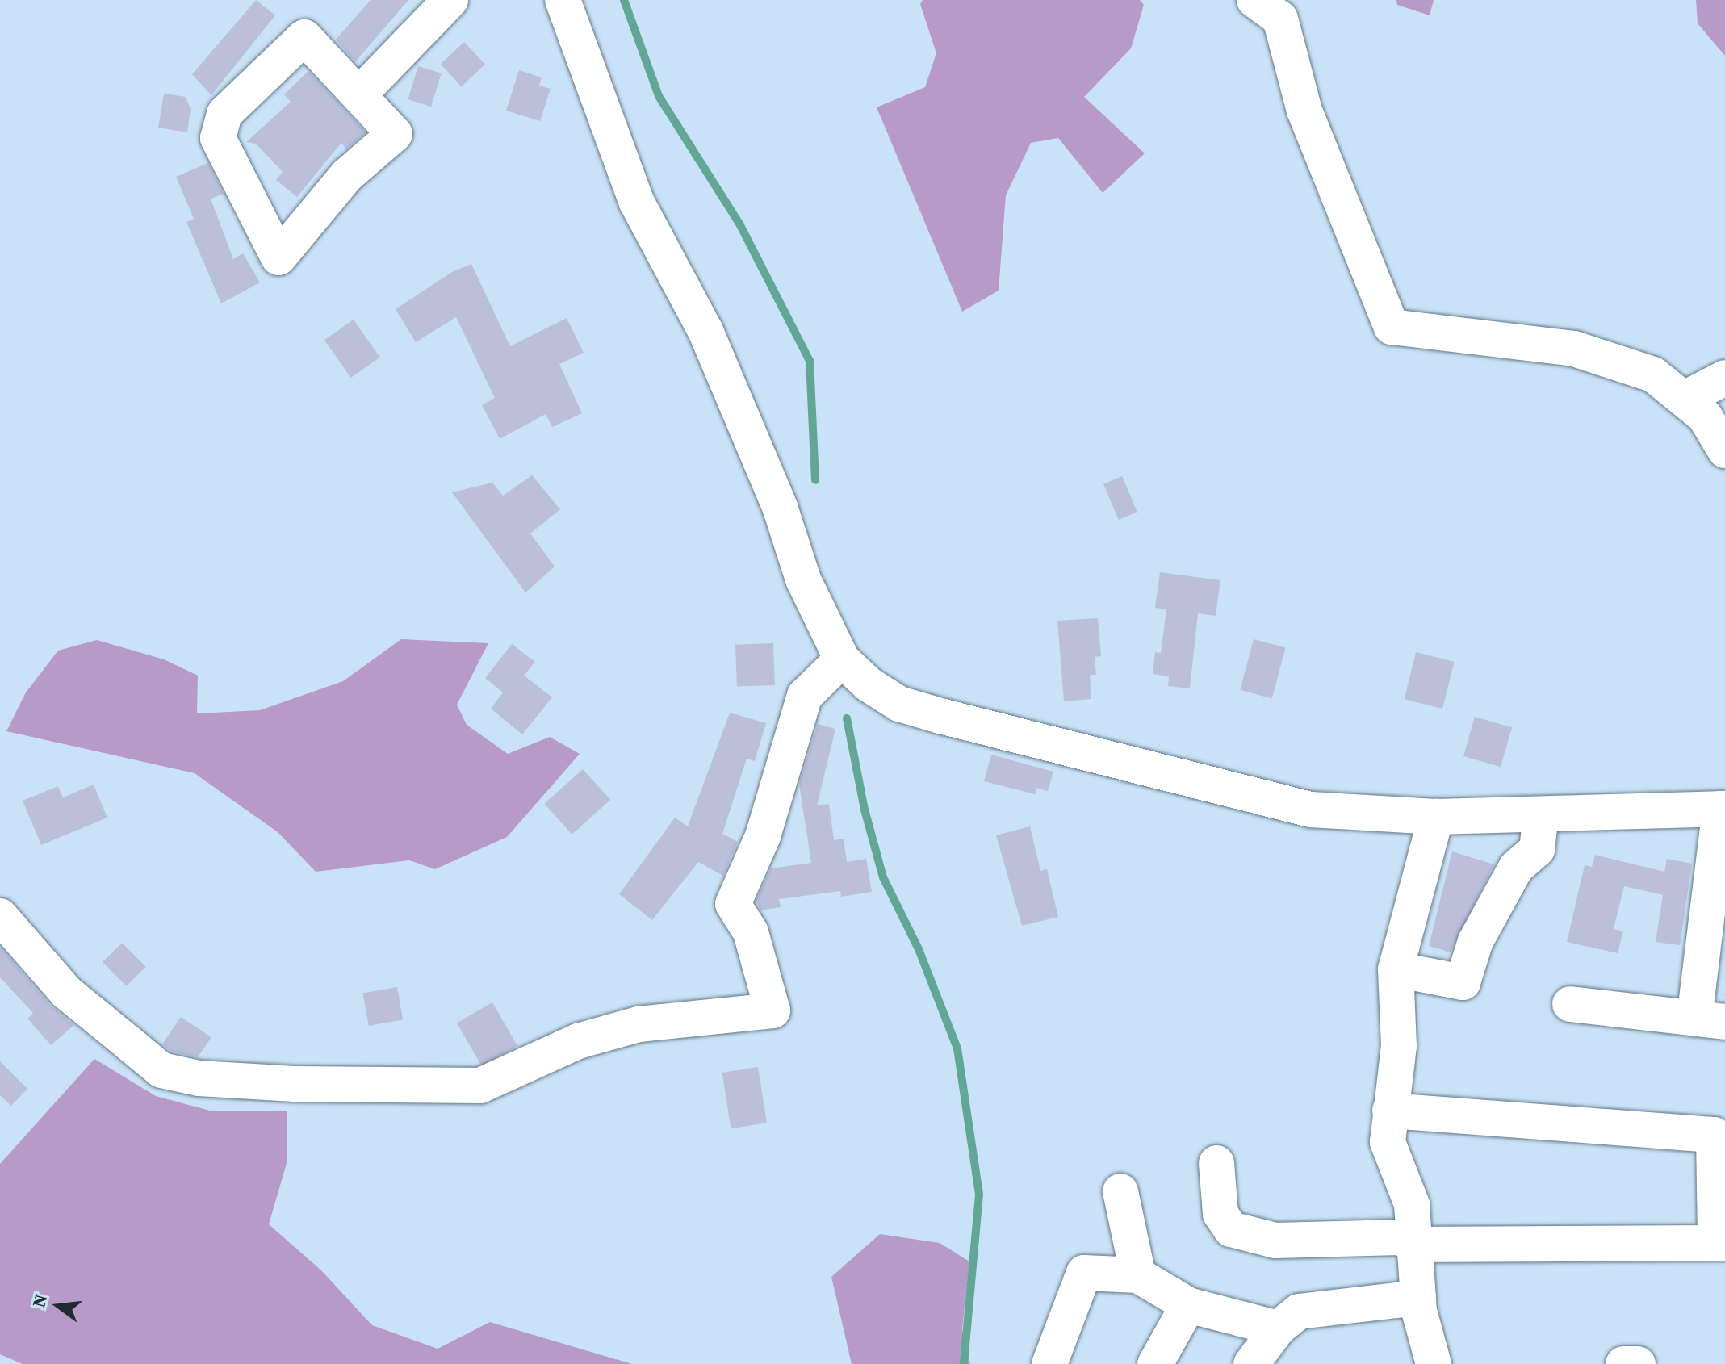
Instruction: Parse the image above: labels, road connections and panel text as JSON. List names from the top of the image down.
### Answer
{
  "north": "left"
}
